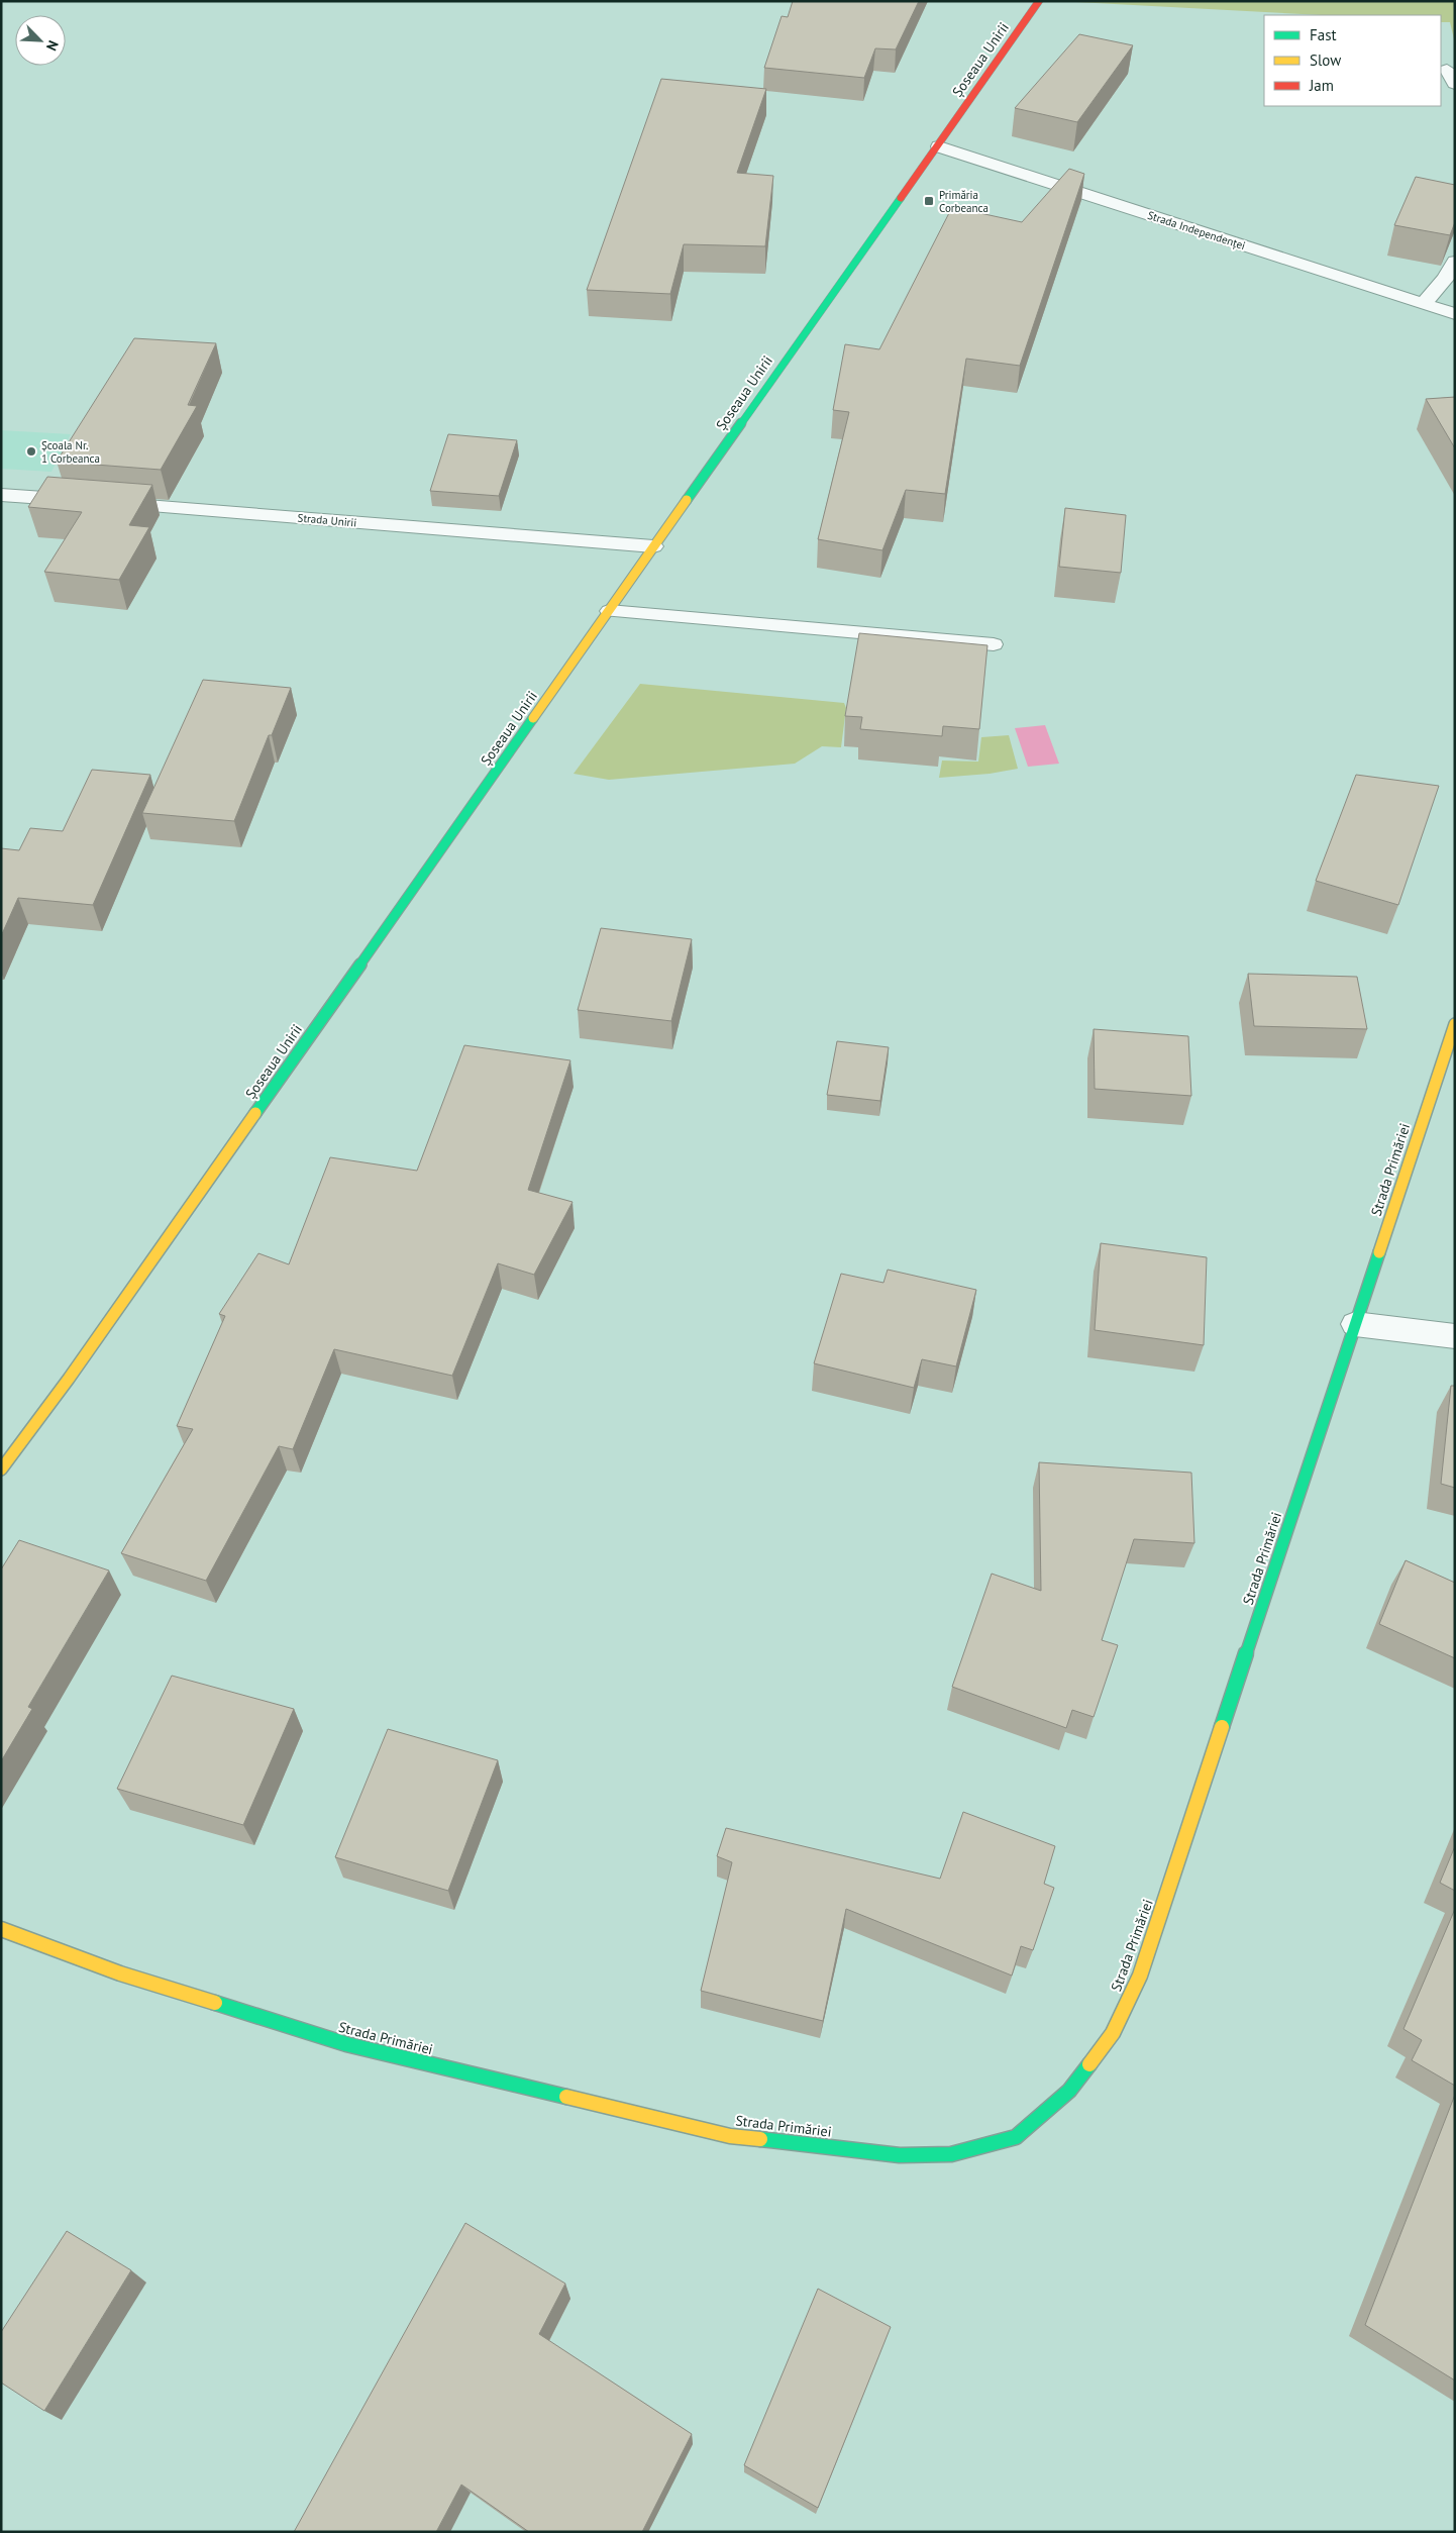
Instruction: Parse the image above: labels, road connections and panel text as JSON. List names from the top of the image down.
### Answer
{
  "streets": {
    "main road": ["Șoseaua Unirii", "Strada Primăriei"],
    "street": ["Strada Independenței", "Strada Unirii"]
  },
  "crossings": [
    ["Șoseaua Unirii", "Strada Independenței"],
    ["Șoseaua Unirii", "Strada Unirii"]
  ],
  "places": {
    "transit": ["Primăria Corbeanca"],
    "other": ["Școala Nr. 1 Corbeanca"]
  },
  "legend": ["Fast", "Slow", "Jam"],
  "north": "bottom right"
}
